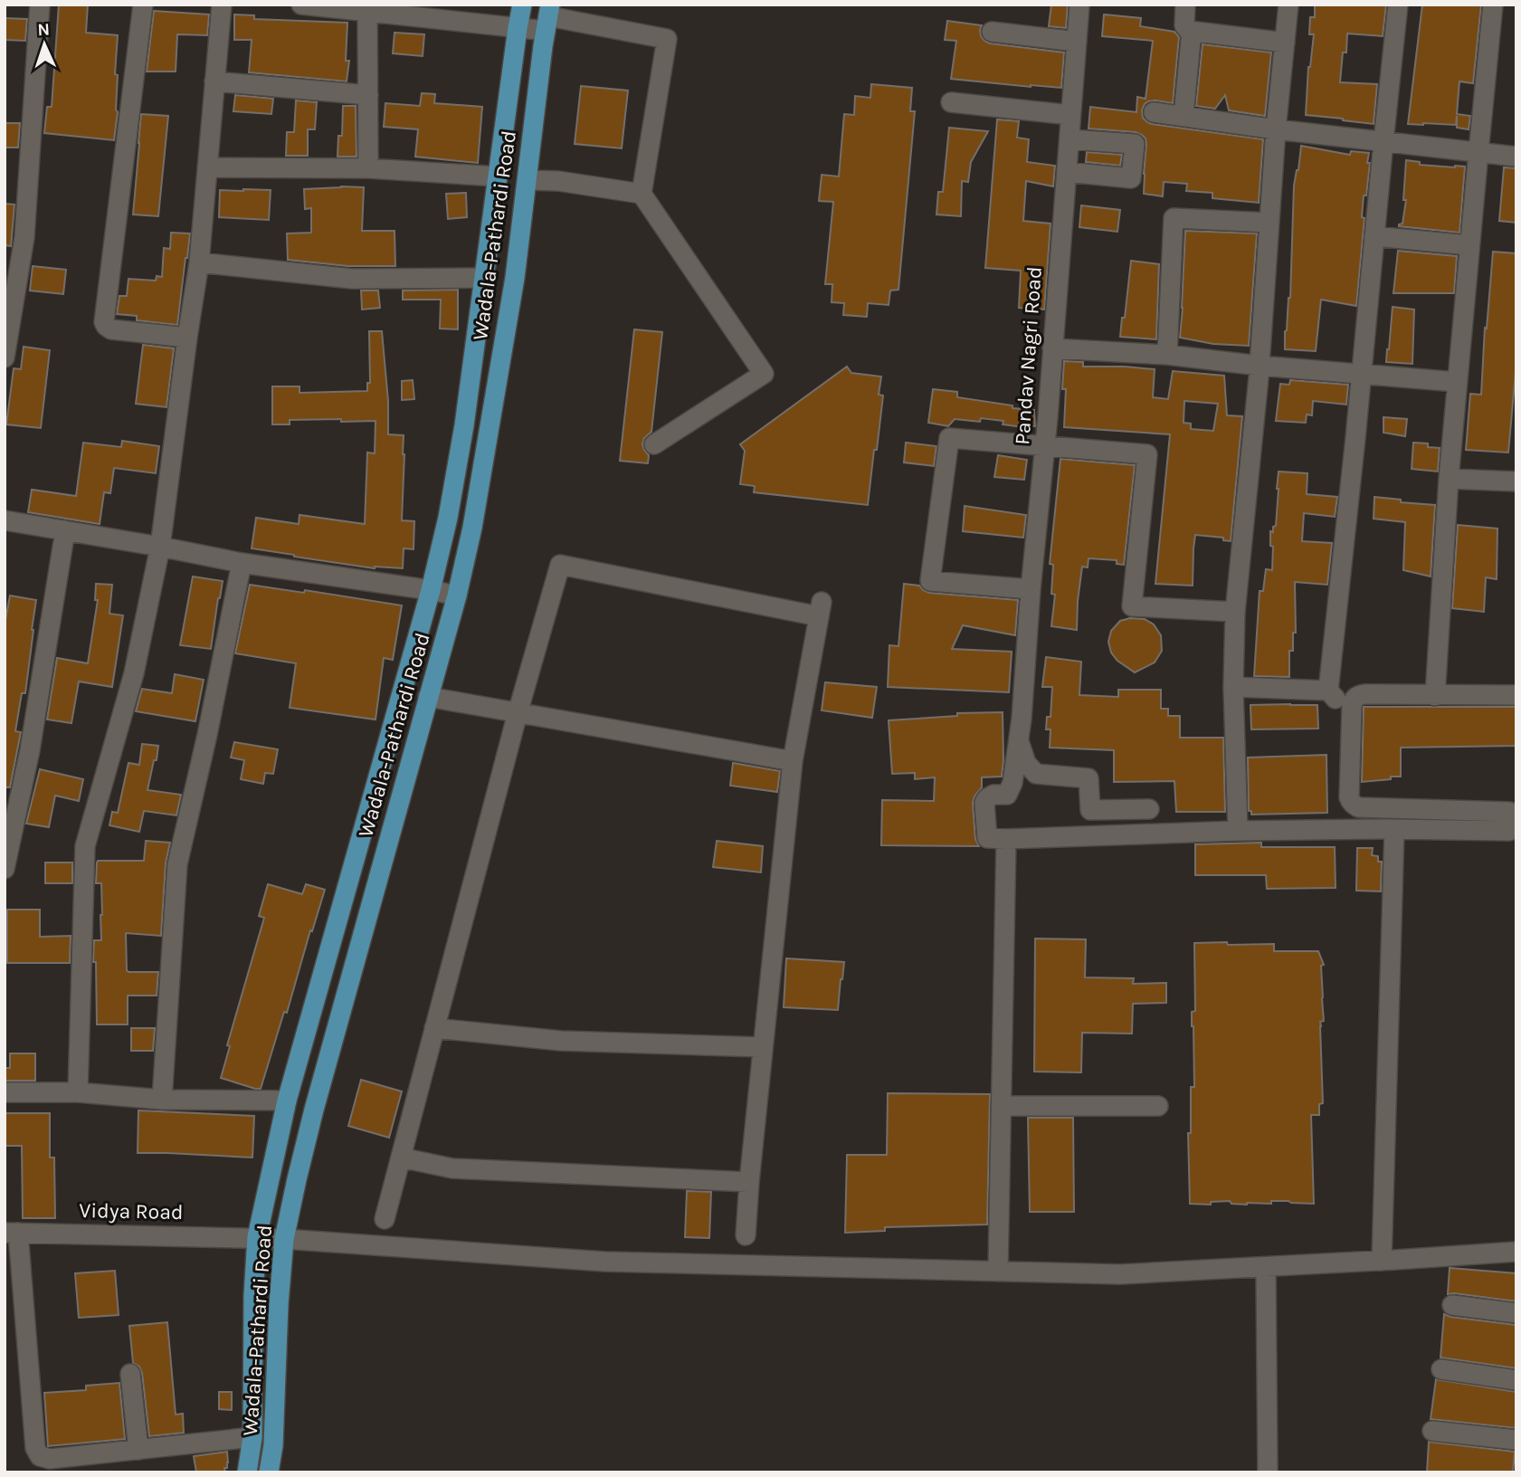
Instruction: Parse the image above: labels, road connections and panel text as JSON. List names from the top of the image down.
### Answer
{
  "streets": {
    "main road": ["Wadala-Pathardi Road"],
    "street": ["Pandav Nagri Road", "Vidya Road"]
  },
  "crossings": [
    ["Wadala-Pathardi Road", "Vidya Road"]
  ],
  "north": "top"
}
